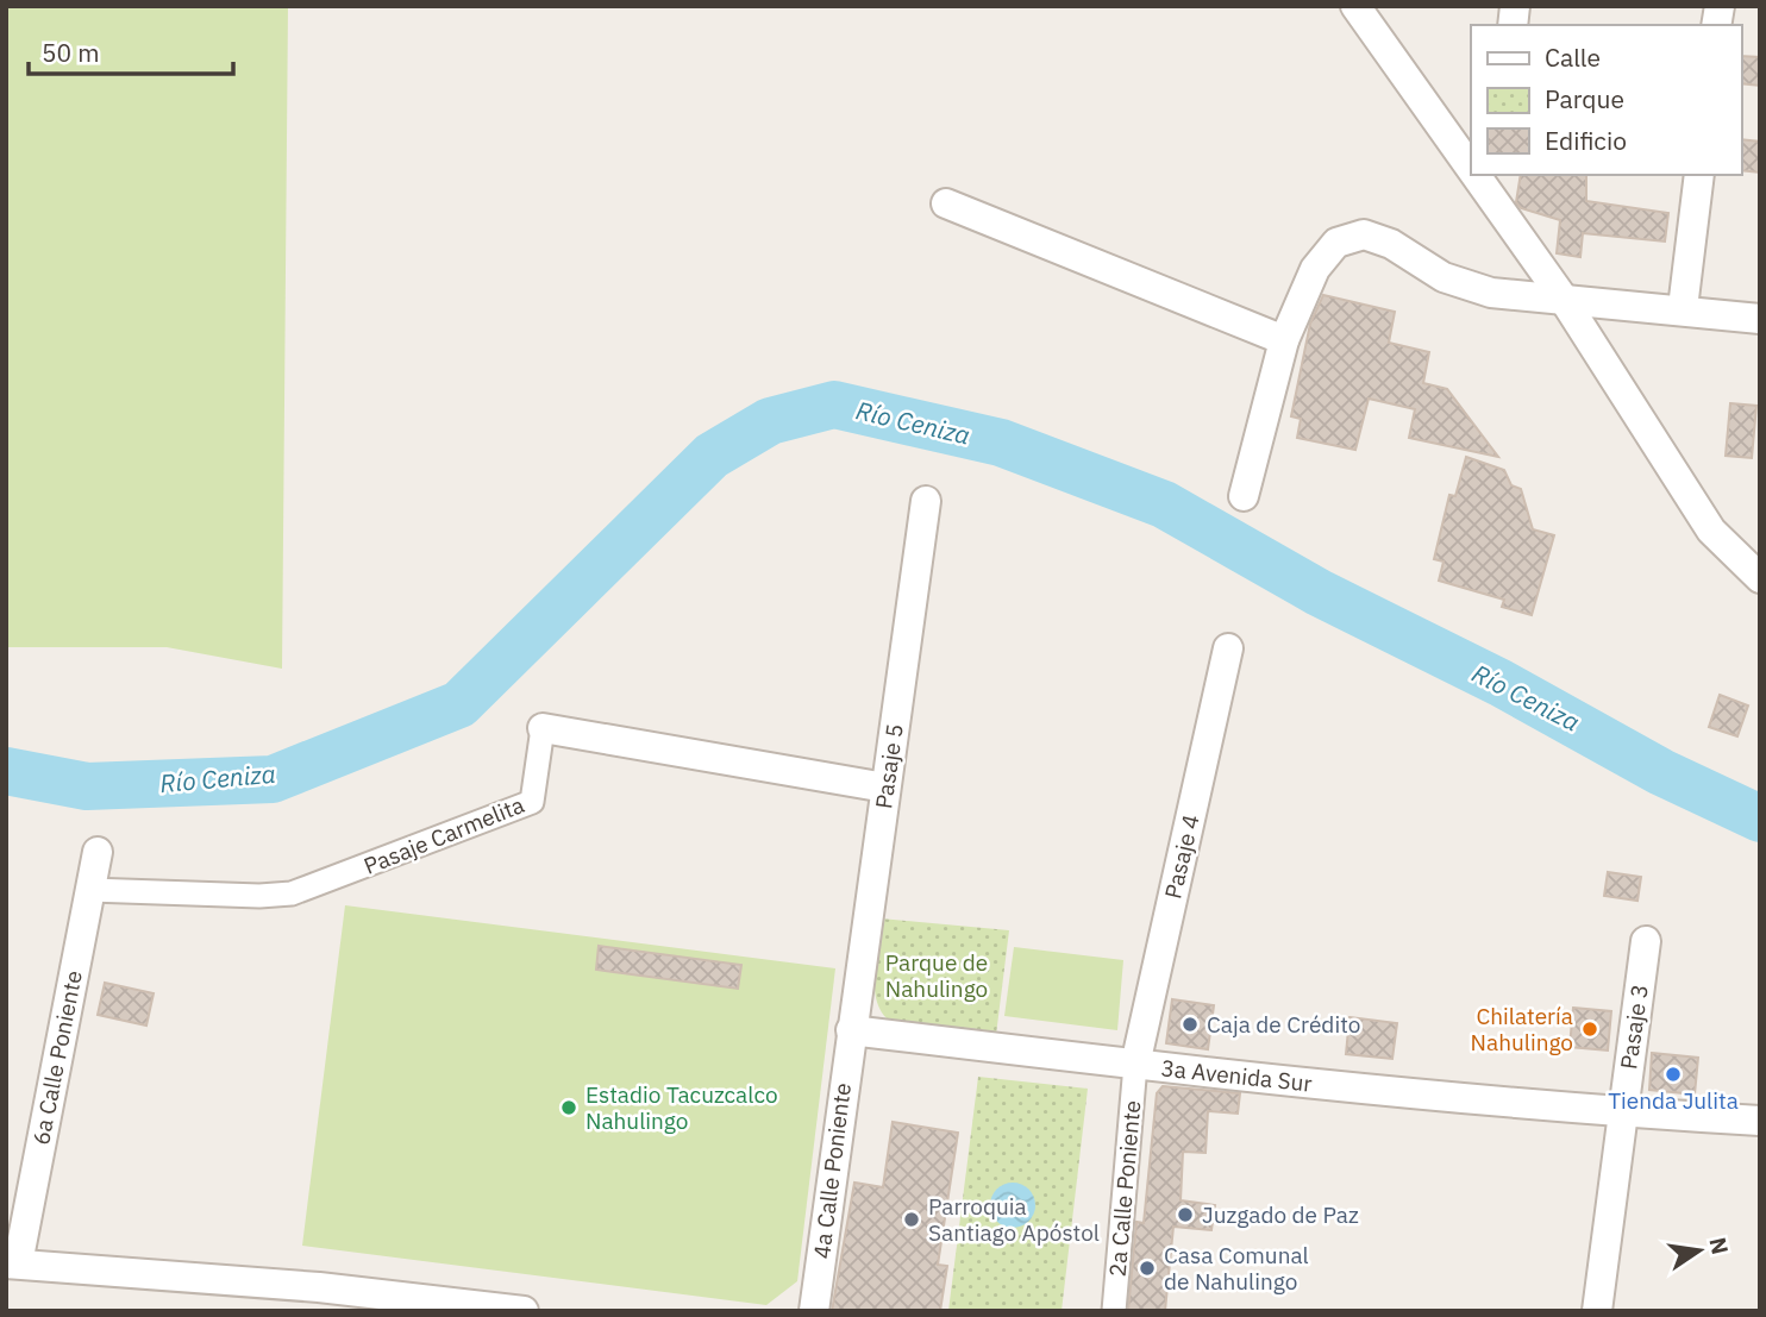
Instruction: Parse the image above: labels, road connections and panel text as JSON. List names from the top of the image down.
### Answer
{
  "streets": {
    "street": [
      "Pasaje 5",
      "Pasaje Carmelita",
      "Pasaje 4",
      "Pasaje 3",
      "6a Calle Poniente",
      "3a Avenida Sur",
      "4a Calle Poniente",
      "2a Calle Poniente"
    ]
  },
  "crossings": [
    ["Pasaje 5", "Pasaje Carmelita"],
    ["Pasaje 5", "3a Avenida Sur"],
    ["Pasaje 5", "4a Calle Poniente"],
    ["Pasaje Carmelita", "6a Calle Poniente"],
    ["Pasaje 4", "3a Avenida Sur"],
    ["Pasaje 4", "2a Calle Poniente"],
    ["Pasaje 3", "3a Avenida Sur"],
    ["3a Avenida Sur", "4a Calle Poniente"],
    ["3a Avenida Sur", "2a Calle Poniente"]
  ],
  "water": ["Río Ceniza"],
  "parks": ["Parque de Nahulingo"],
  "places": [
    "Caja de Crédito",
    "Chilatería Nahulingo",
    "Tienda Julita",
    "Estadio Tacuzcalco Nahulingo",
    "Juzgado de Paz",
    "Parroquia Santiago Apóstol",
    "Casa Comunal de Nahulingo"
  ],
  "legend": ["Calle", "Parque", "Edificio"],
  "scale_bar": "50 m",
  "north": "right"
}
